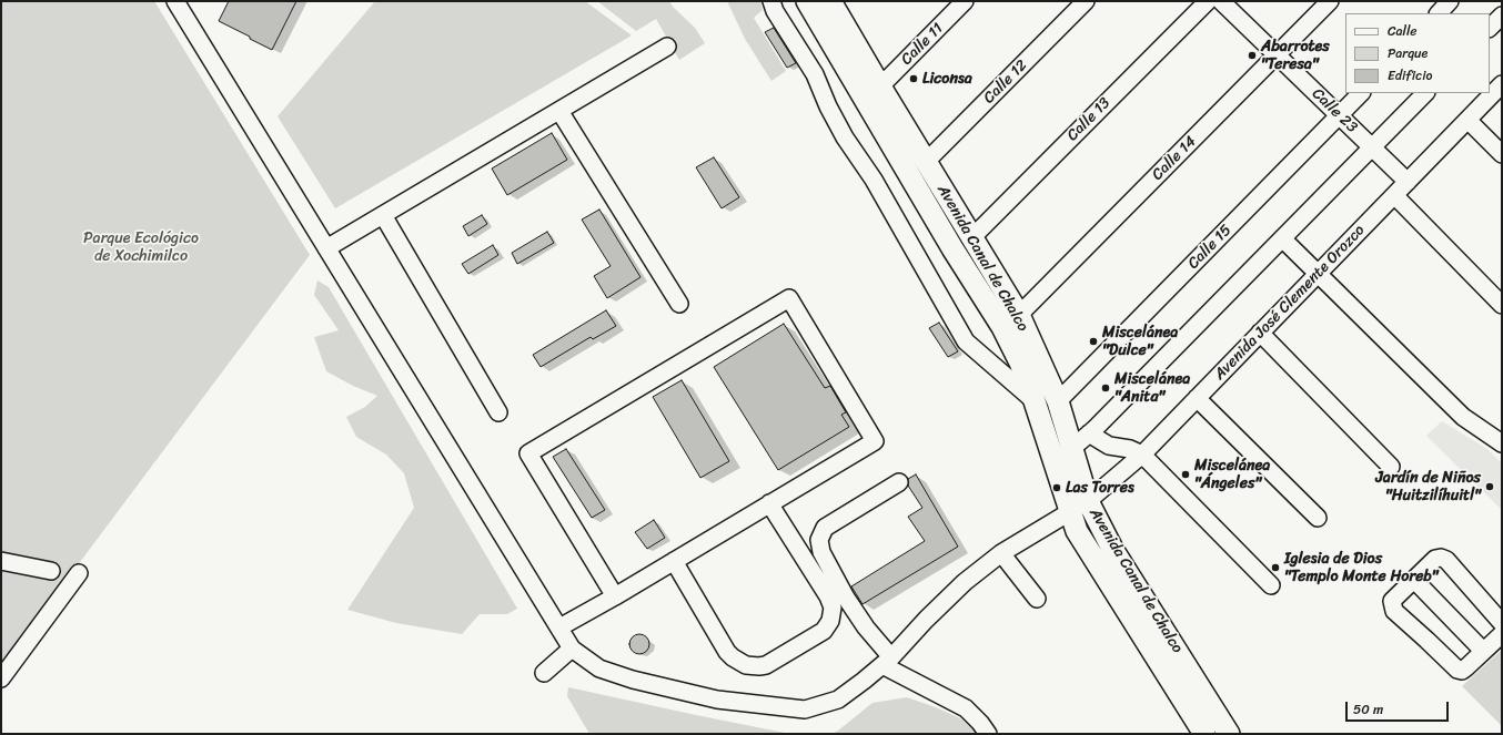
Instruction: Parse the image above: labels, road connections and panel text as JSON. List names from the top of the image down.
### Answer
{
  "streets": {
    "main road": ["Avenida Canal de Chalco"],
    "street": [
      "Calle 11",
      "Calle 12",
      "Calle 23",
      "Calle 13",
      "Calle 14",
      "Calle 15",
      "Avenida José Clemente Orozco"
    ]
  },
  "crossings": [
    ["Calle 11", "Avenida Canal de Chalco"],
    ["Calle 12", "Avenida Canal de Chalco"],
    ["Calle 23", "Calle 14"],
    ["Calle 23", "Calle 15"],
    ["Calle 23", "Avenida José Clemente Orozco"],
    ["Calle 13", "Avenida Canal de Chalco"],
    ["Calle 14", "Avenida Canal de Chalco"],
    ["Calle 15", "Avenida Canal de Chalco"],
    ["Avenida Canal de Chalco", "Avenida José Clemente Orozco"]
  ],
  "parks": ["Parque Ecológico de Xochimilco"],
  "places": [
    "Abarrotes \"Teresa\"",
    "Liconsa",
    "Miscelánea \"Dulce\"",
    "Miscelánea \"Anita\"",
    "Miscelánea \"Ángeles\"",
    "Jardín de Niños \"Huitzilíhuitl\"",
    "Las Torres",
    "Iglesia de Dios \"Templo Monte Horeb\""
  ],
  "legend": ["Calle", "Parque", "Edificio"],
  "scale_bar": "50 m"
}
